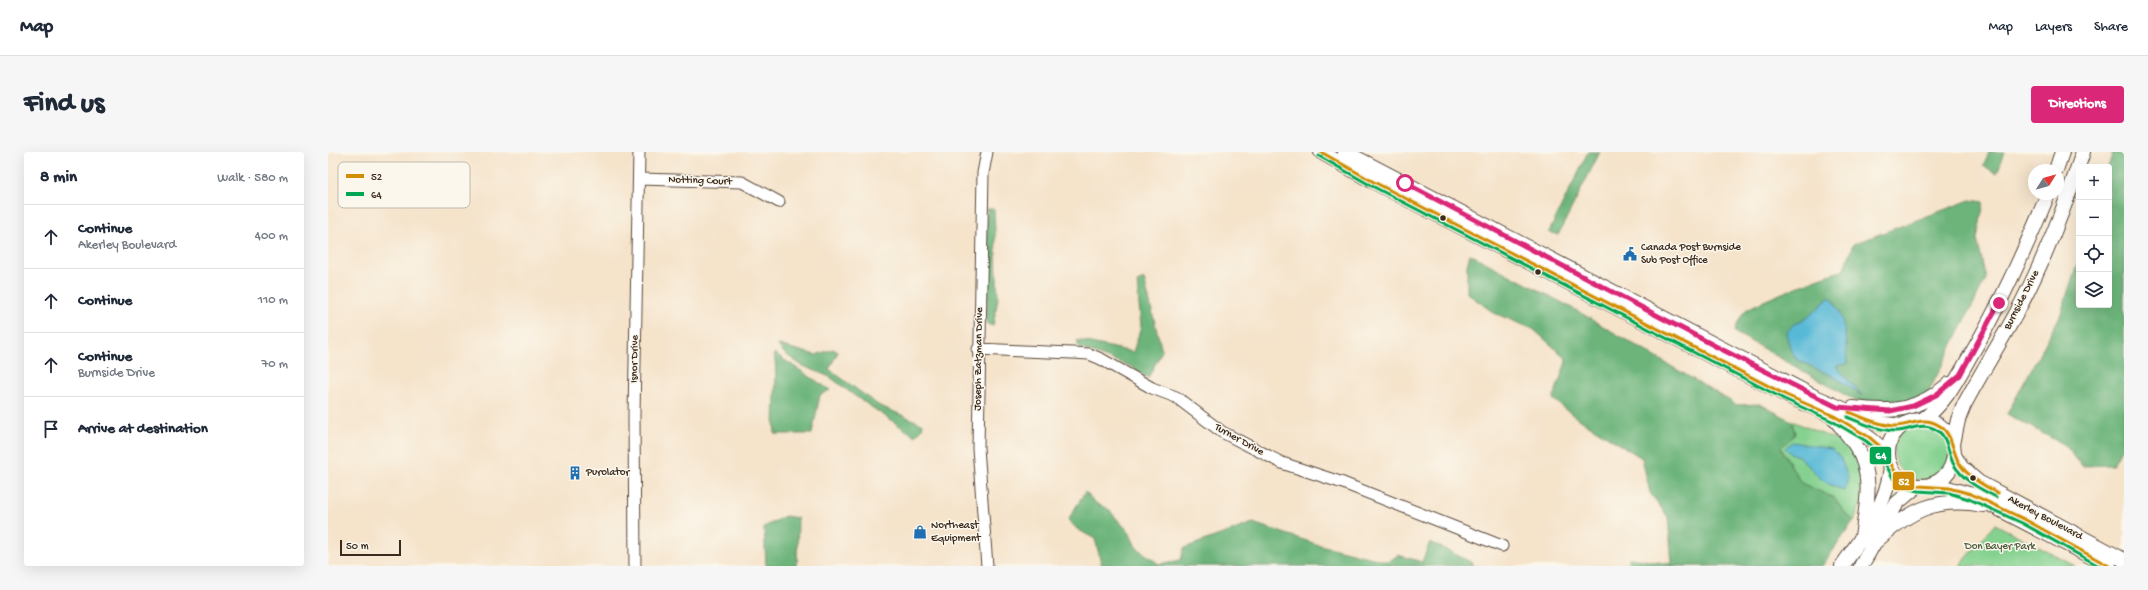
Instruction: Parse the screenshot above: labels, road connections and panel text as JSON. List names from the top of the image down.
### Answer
{
  "streets": {
    "main road": ["Burnside Drive", "Akerley Boulevard"],
    "street": [
      "Notting Court",
      "Isnor Drive",
      "Joseph Zatzman Drive",
      "Turner Drive"
    ]
  },
  "crossings": [
    ["Notting Court", "Isnor Drive"],
    ["Burnside Drive", "Akerley Boulevard"],
    ["Joseph Zatzman Drive", "Turner Drive"]
  ],
  "parks": ["Don Bayer Park"],
  "places": {
    "public building": ["Canada Post Burnside Sub Post Office"],
    "building": ["Purolator"],
    "shop": ["Northeast Equipment"]
  },
  "lines": ["transit line 52", "transit line 64"],
  "legend": ["52", "64"],
  "scale_bar": "50 m",
  "north": "top right",
  "page": {
    "header": "Map",
    "nav": ["Map", "Layers", "Share"],
    "buttons": "Directions",
    "title": "Find us",
    "heading": ["8 min", "Walk · 580 m"],
    "map_buttons": ["+", "−"],
    "list": [
      ["Continue", "Akerley Boulevard", "400 m"],
      ["Continue", "110 m"],
      ["Continue", "Burnside Drive", "70 m"],
      "Arrive at destination"
    ],
    "scale": "50 m"
  }
}
